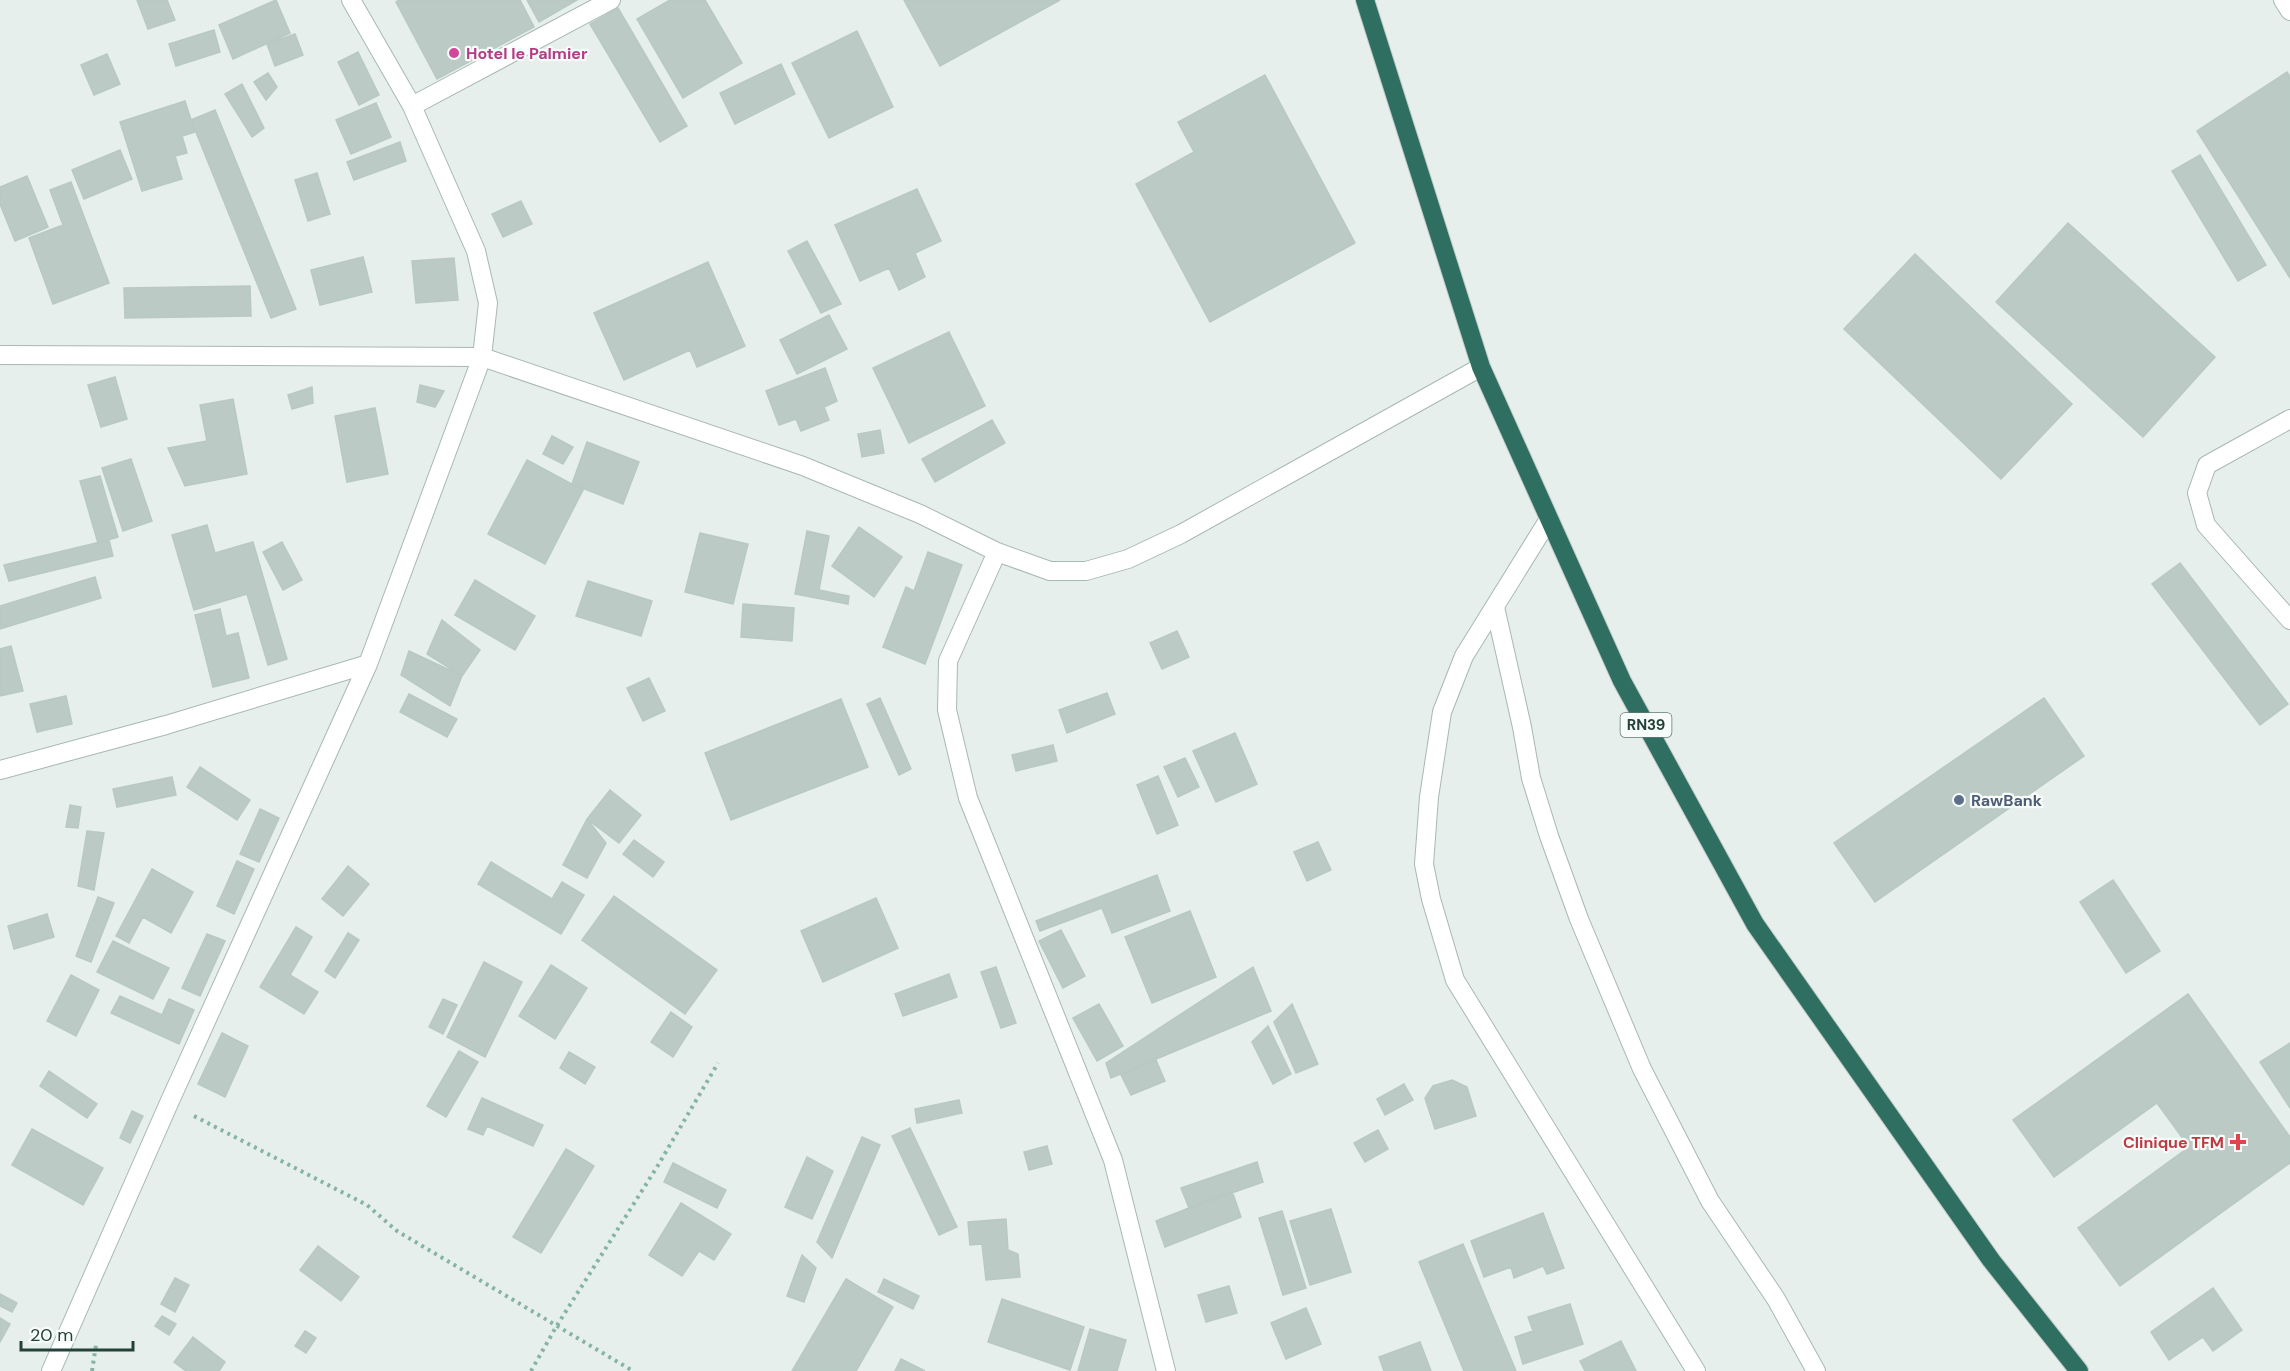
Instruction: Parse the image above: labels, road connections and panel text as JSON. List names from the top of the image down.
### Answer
{
  "streets": {
    "highway": ["RN39"]
  },
  "places": {
    "other": ["Hotel le Palmier", "RawBank"],
    "health": ["Clinique TFM"]
  },
  "scale_bar": "20 m"
}
